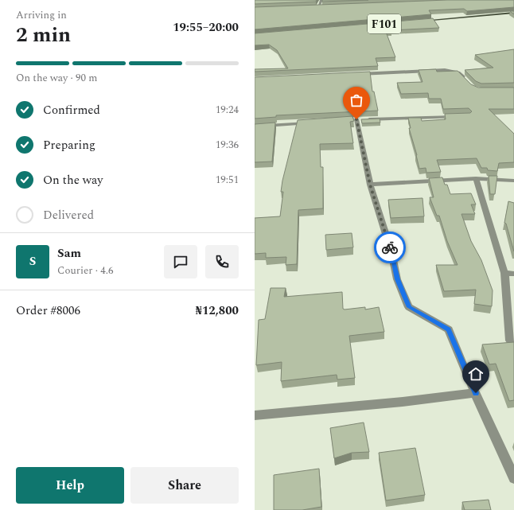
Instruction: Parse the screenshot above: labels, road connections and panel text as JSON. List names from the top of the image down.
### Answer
{
  "streets": {
    "main road": ["F101"]
  },
  "page": {
    "heading": ["2 min", "Arriving in", "19:55–20:00"],
    "panel": [
      "Sam",
      "Courier · 4.6",
      "Order #8006",
      "₦12,800"
    ],
    "bar": "On the way · 90 m",
    "list": [
      ["Confirmed", "19:24"],
      ["Preparing", "19:36"],
      ["On the way", "19:51"],
      "Delivered"
    ],
    "round": "S",
    "buttons": ["Help", "Share"]
  }
}
